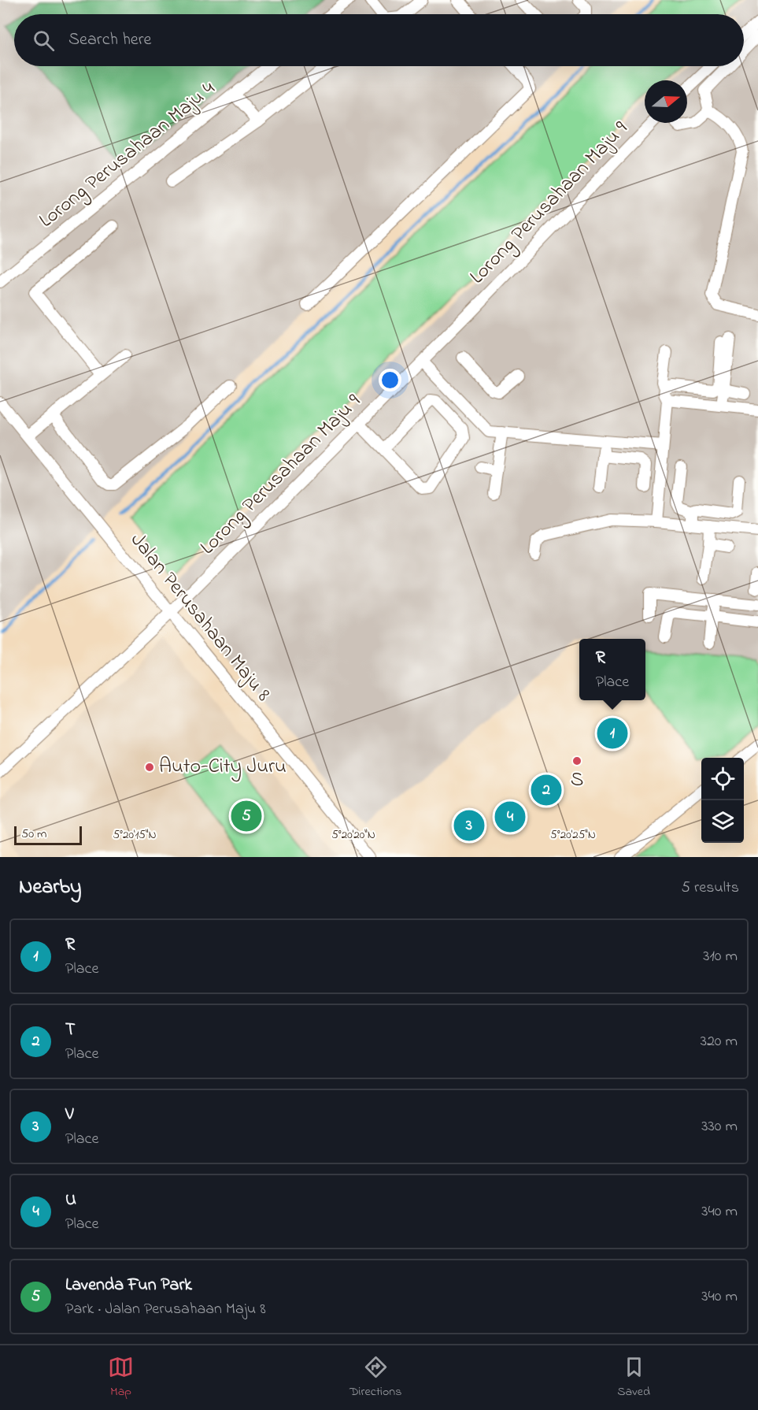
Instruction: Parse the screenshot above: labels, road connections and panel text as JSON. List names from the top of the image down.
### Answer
{
  "streets": {
    "street": ["Lorong Perusahaan Maju 4", "Lorong Perusahaan Maju 9", "Jalan Perusahaan Maju 8"]
  },
  "crossings": [
    ["Lorong Perusahaan Maju 9", "Jalan Perusahaan Maju 8"]
  ],
  "places": ["S", "Auto-City Juru"],
  "scale_bar": "50 m",
  "north": "right",
  "page": {
    "search": "Search here",
    "popup": ["R", "Place"],
    "pins": [
      "1",
      "2",
      "5",
      "4",
      "3"
    ],
    "scale": "50 m",
    "heading": ["Nearby", "5 results"],
    "list": [
      {
        "mark": "1",
        "name": "R",
        "note": "Place",
        "value": "310 m"
      },
      {
        "mark": "2",
        "name": "T",
        "note": "Place",
        "value": "320 m"
      },
      {
        "mark": "3",
        "name": "V",
        "note": "Place",
        "value": "330 m"
      },
      {
        "mark": "4",
        "name": "U",
        "note": "Place",
        "value": "340 m"
      },
      {
        "mark": "5",
        "name": "Lavenda Fun Park",
        "note": "Park · Jalan Perusahaan Maju 8",
        "value": "340 m"
      }
    ],
    "nav": ["Map", "Directions", "Saved"]
  },
  "coordinates": ["5°20'15\"N", "5°20'20\"N", "5°20'25\"N"]
}
